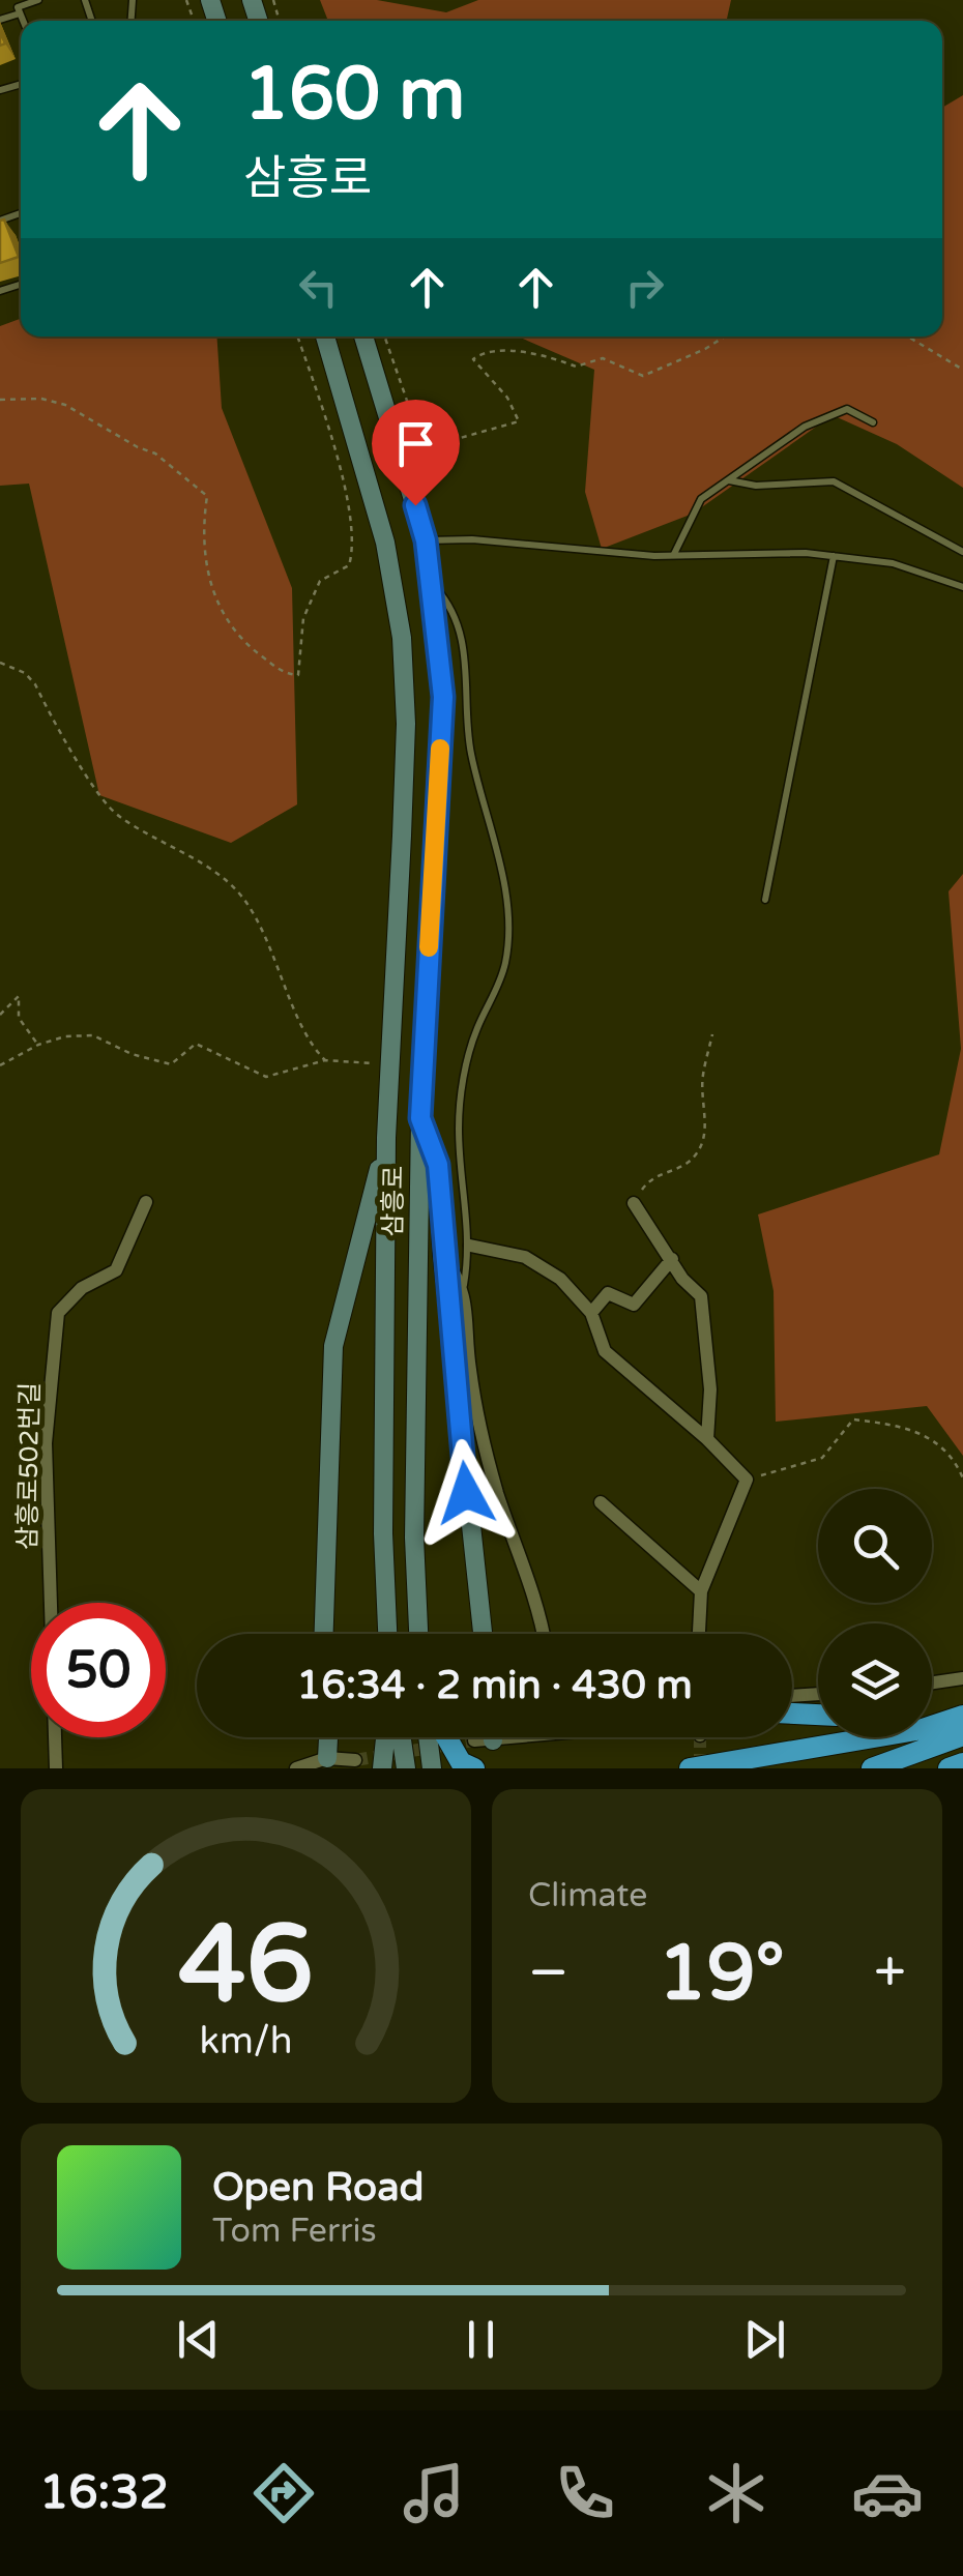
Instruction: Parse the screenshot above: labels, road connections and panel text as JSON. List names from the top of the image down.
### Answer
{
  "streets": {
    "main road": ["삼흥로"],
    "street": ["삼흥로502번길"]
  },
  "page": {
    "turn": ["160 m", "삼흥로"],
    "limit": "50",
    "trip": "16:34 · 2 min · 430 m",
    "tile": "Climate",
    "heat": ["−", "19°", "+"],
    "song": ["Open Road", "Tom Ferris"],
    "tabs": "16:32",
    "gauge": ["46", "km/h"]
  }
}
